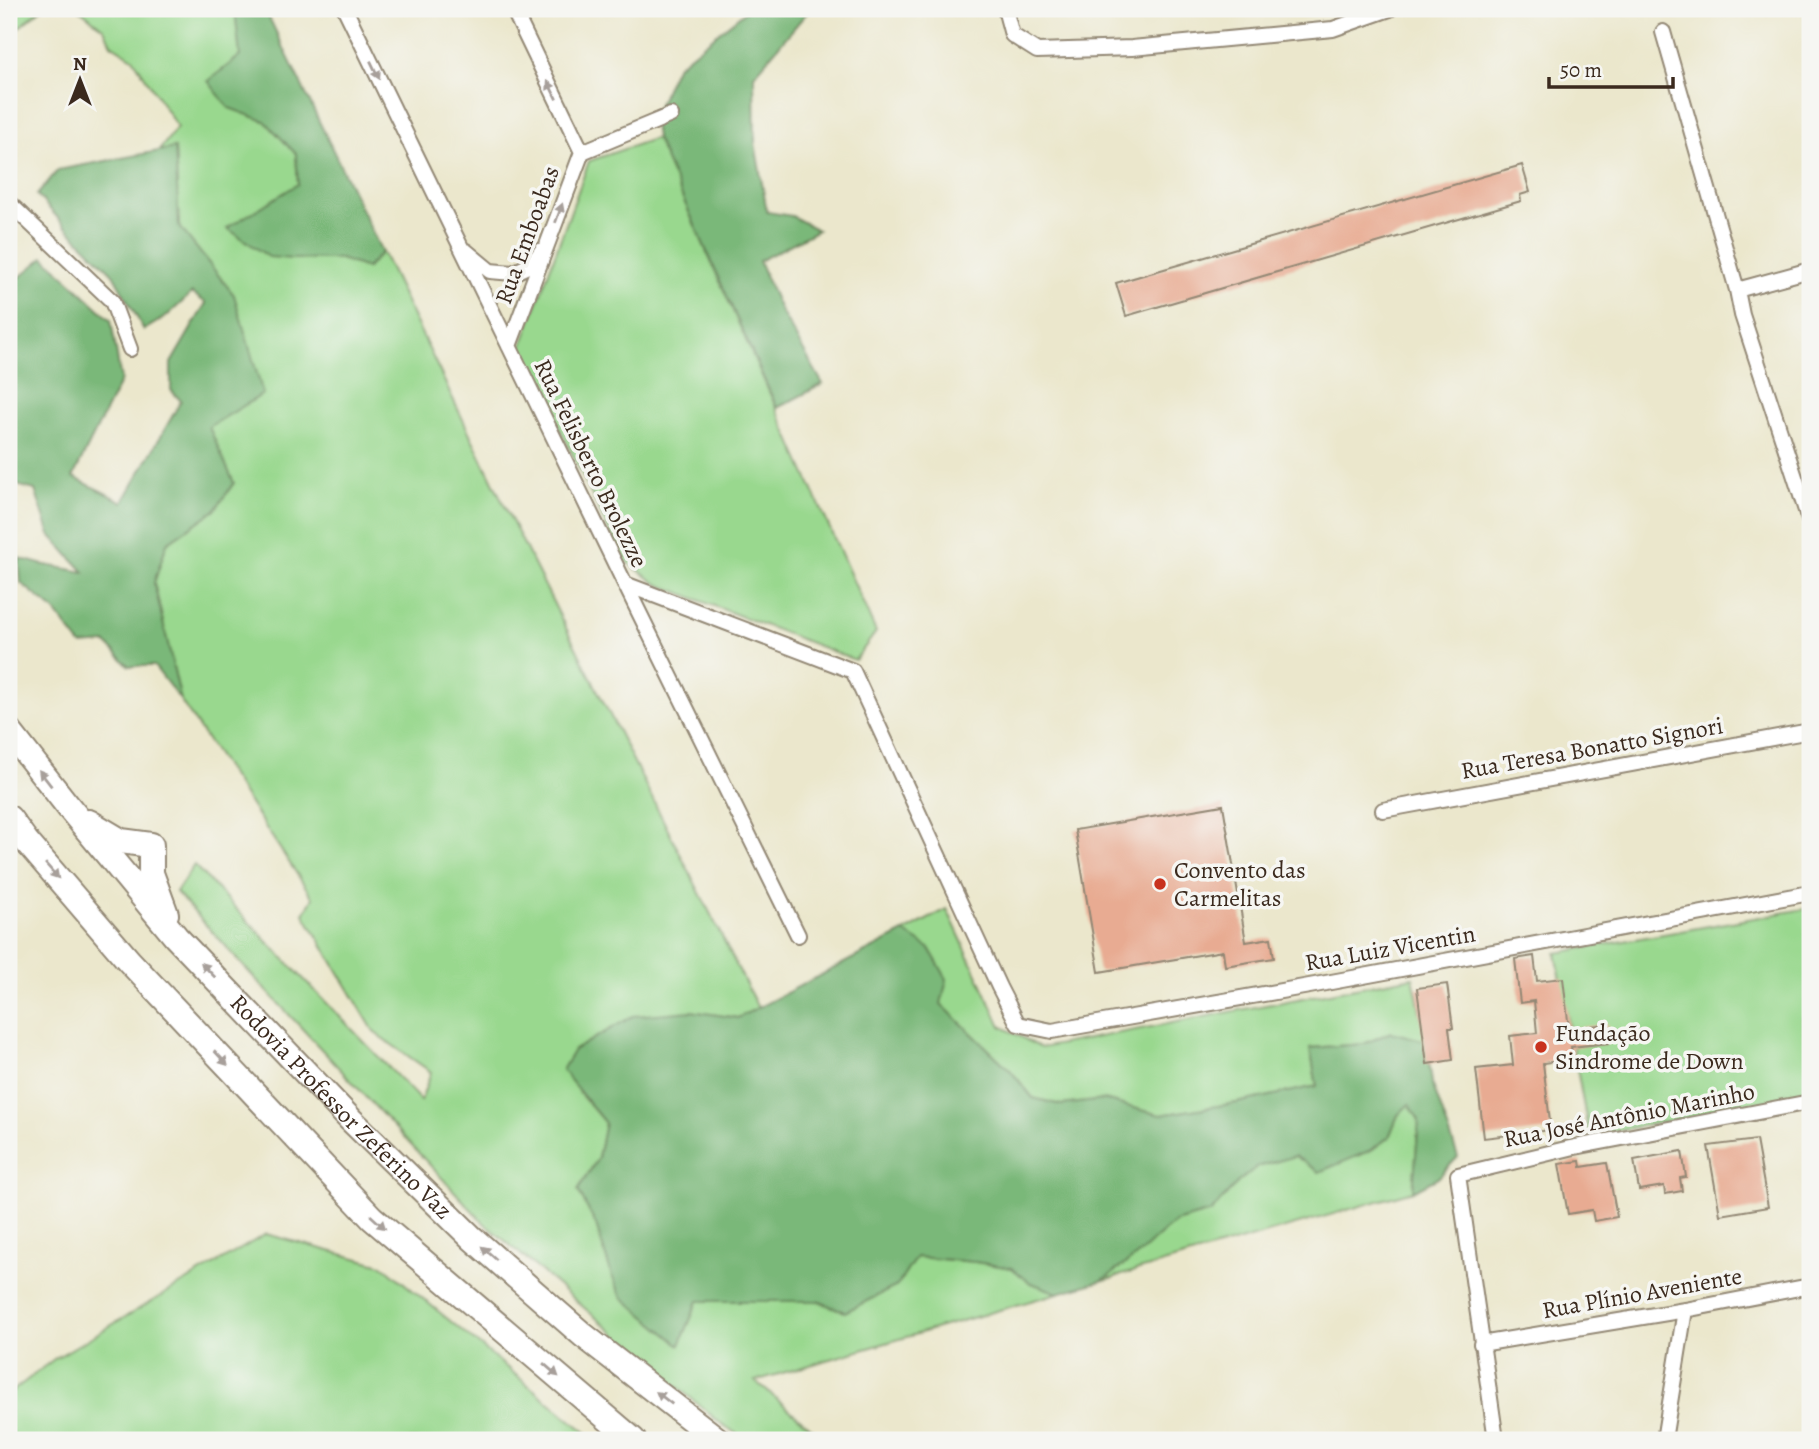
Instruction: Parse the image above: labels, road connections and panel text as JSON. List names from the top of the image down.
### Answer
{
  "streets": {
    "highway": ["Rodovia Professor Zeferino Vaz"],
    "street": [
      "Rua Emboabas",
      "Rua Felisberto Brolezze",
      "Rua Teresa Bonatto Signori",
      "Rua Luiz Vicentin",
      "Rua José Antônio Marinho",
      "Rua Plínio Aveniente"
    ]
  },
  "crossings": [
    ["Rua Emboabas", "Rua Felisberto Brolezze"],
    ["Rua Felisberto Brolezze", "Rua Luiz Vicentin"],
    ["Rua José Antônio Marinho", "Rua Plínio Aveniente"]
  ],
  "places": ["Convento das Carmelitas", "Fundação Sindrome de Down"],
  "scale_bar": "50 m",
  "north": "top"
}
